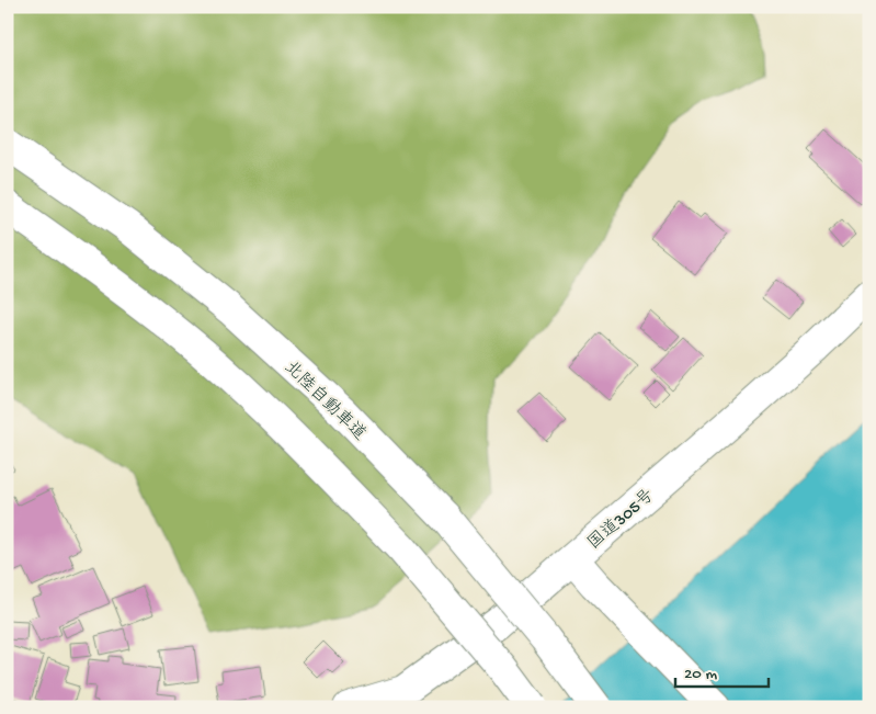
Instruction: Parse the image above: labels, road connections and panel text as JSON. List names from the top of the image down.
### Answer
{
  "streets": {
    "main road": ["北陸自動車道", "国道305号"]
  },
  "scale_bar": "20 m"
}
